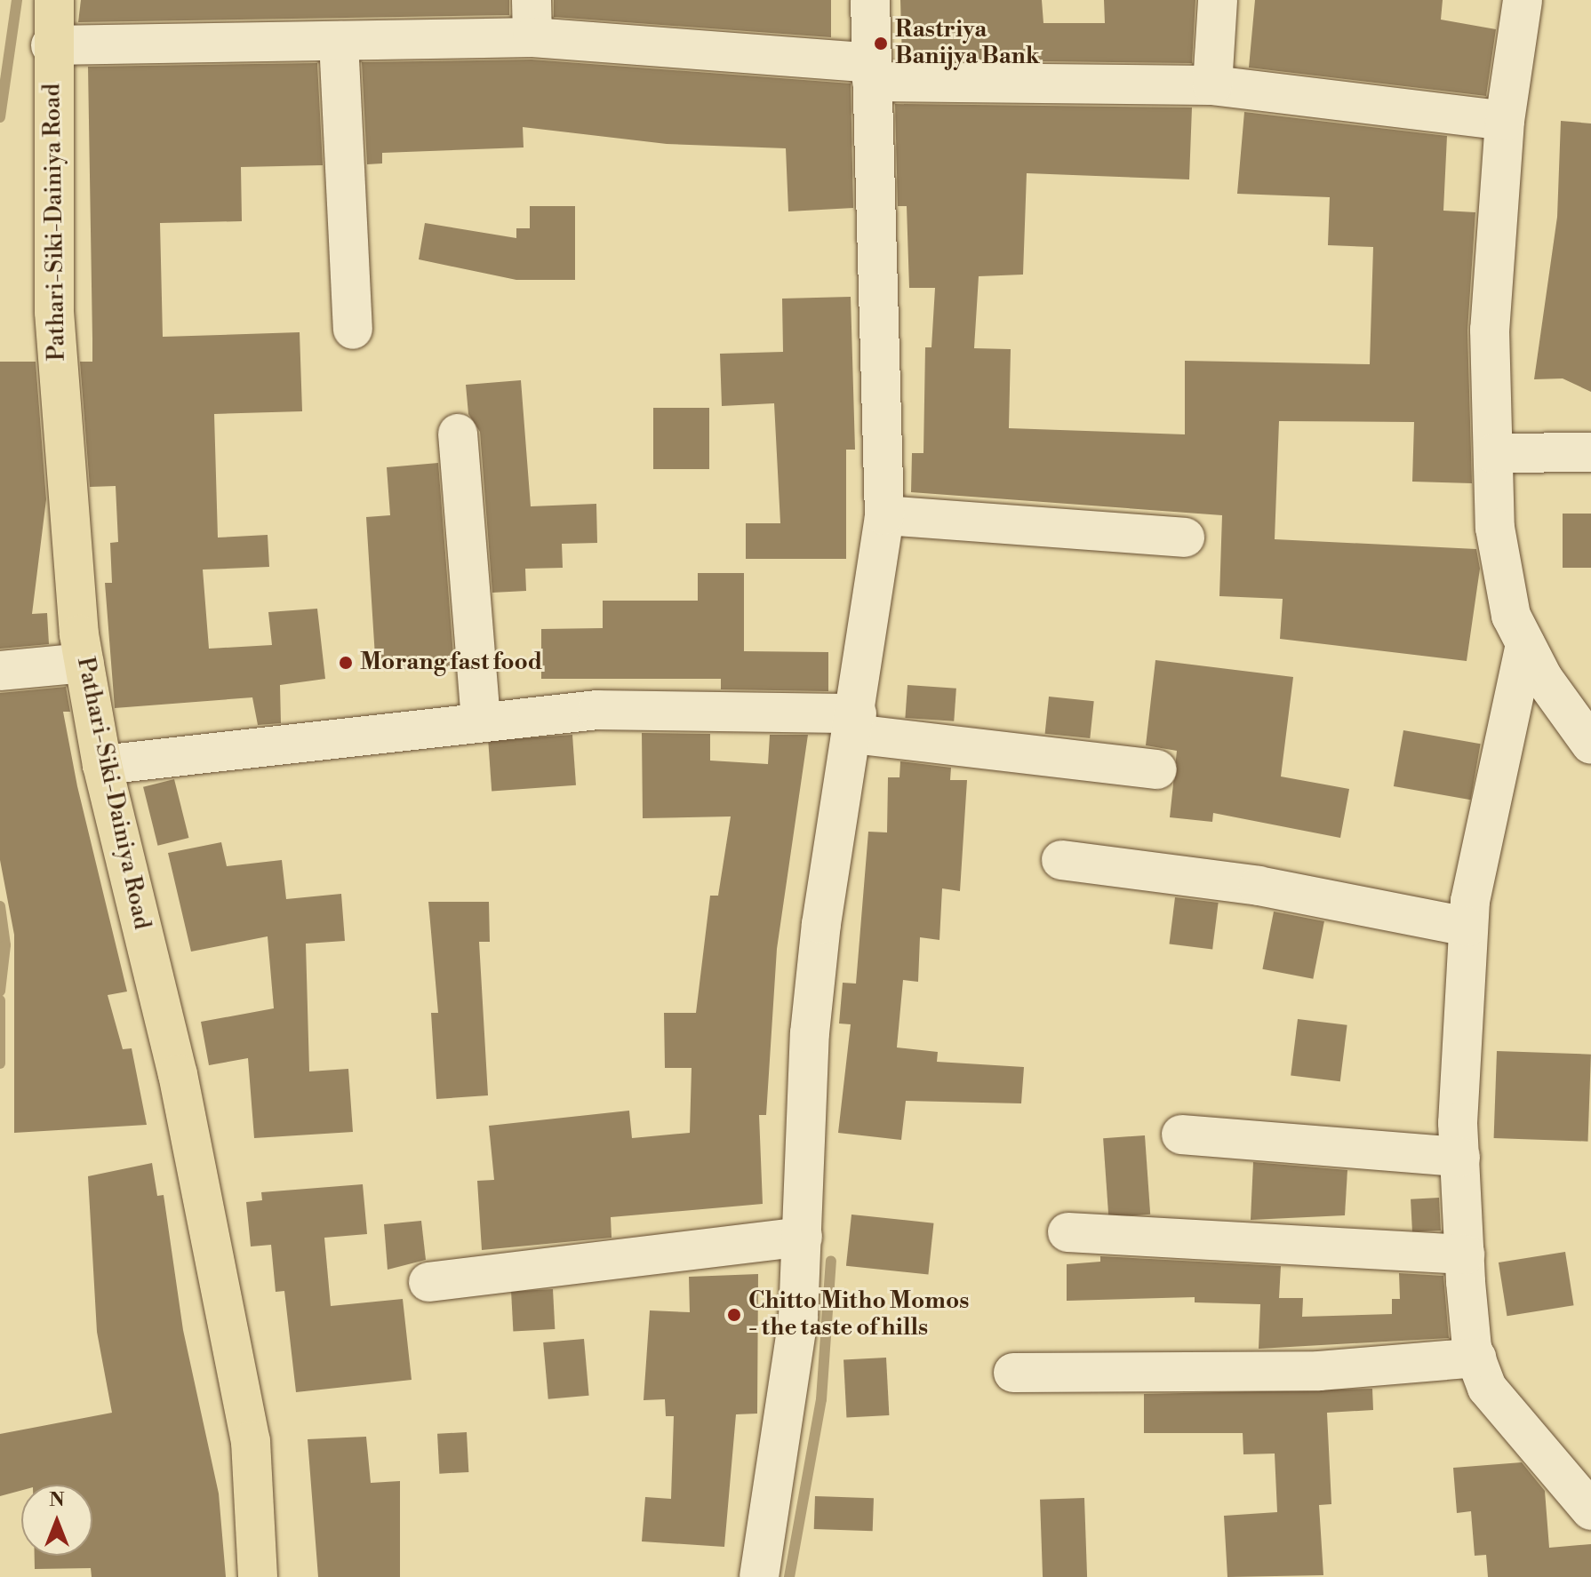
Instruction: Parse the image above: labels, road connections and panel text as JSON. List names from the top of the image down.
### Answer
{
  "streets": {
    "main road": ["Pathari-Siki-Dainiya Road"]
  },
  "places": ["Rastriya Banijya Bank", "Morang fast food", "Chitto Mitho Momos - the taste of hills"],
  "north": "top"
}
